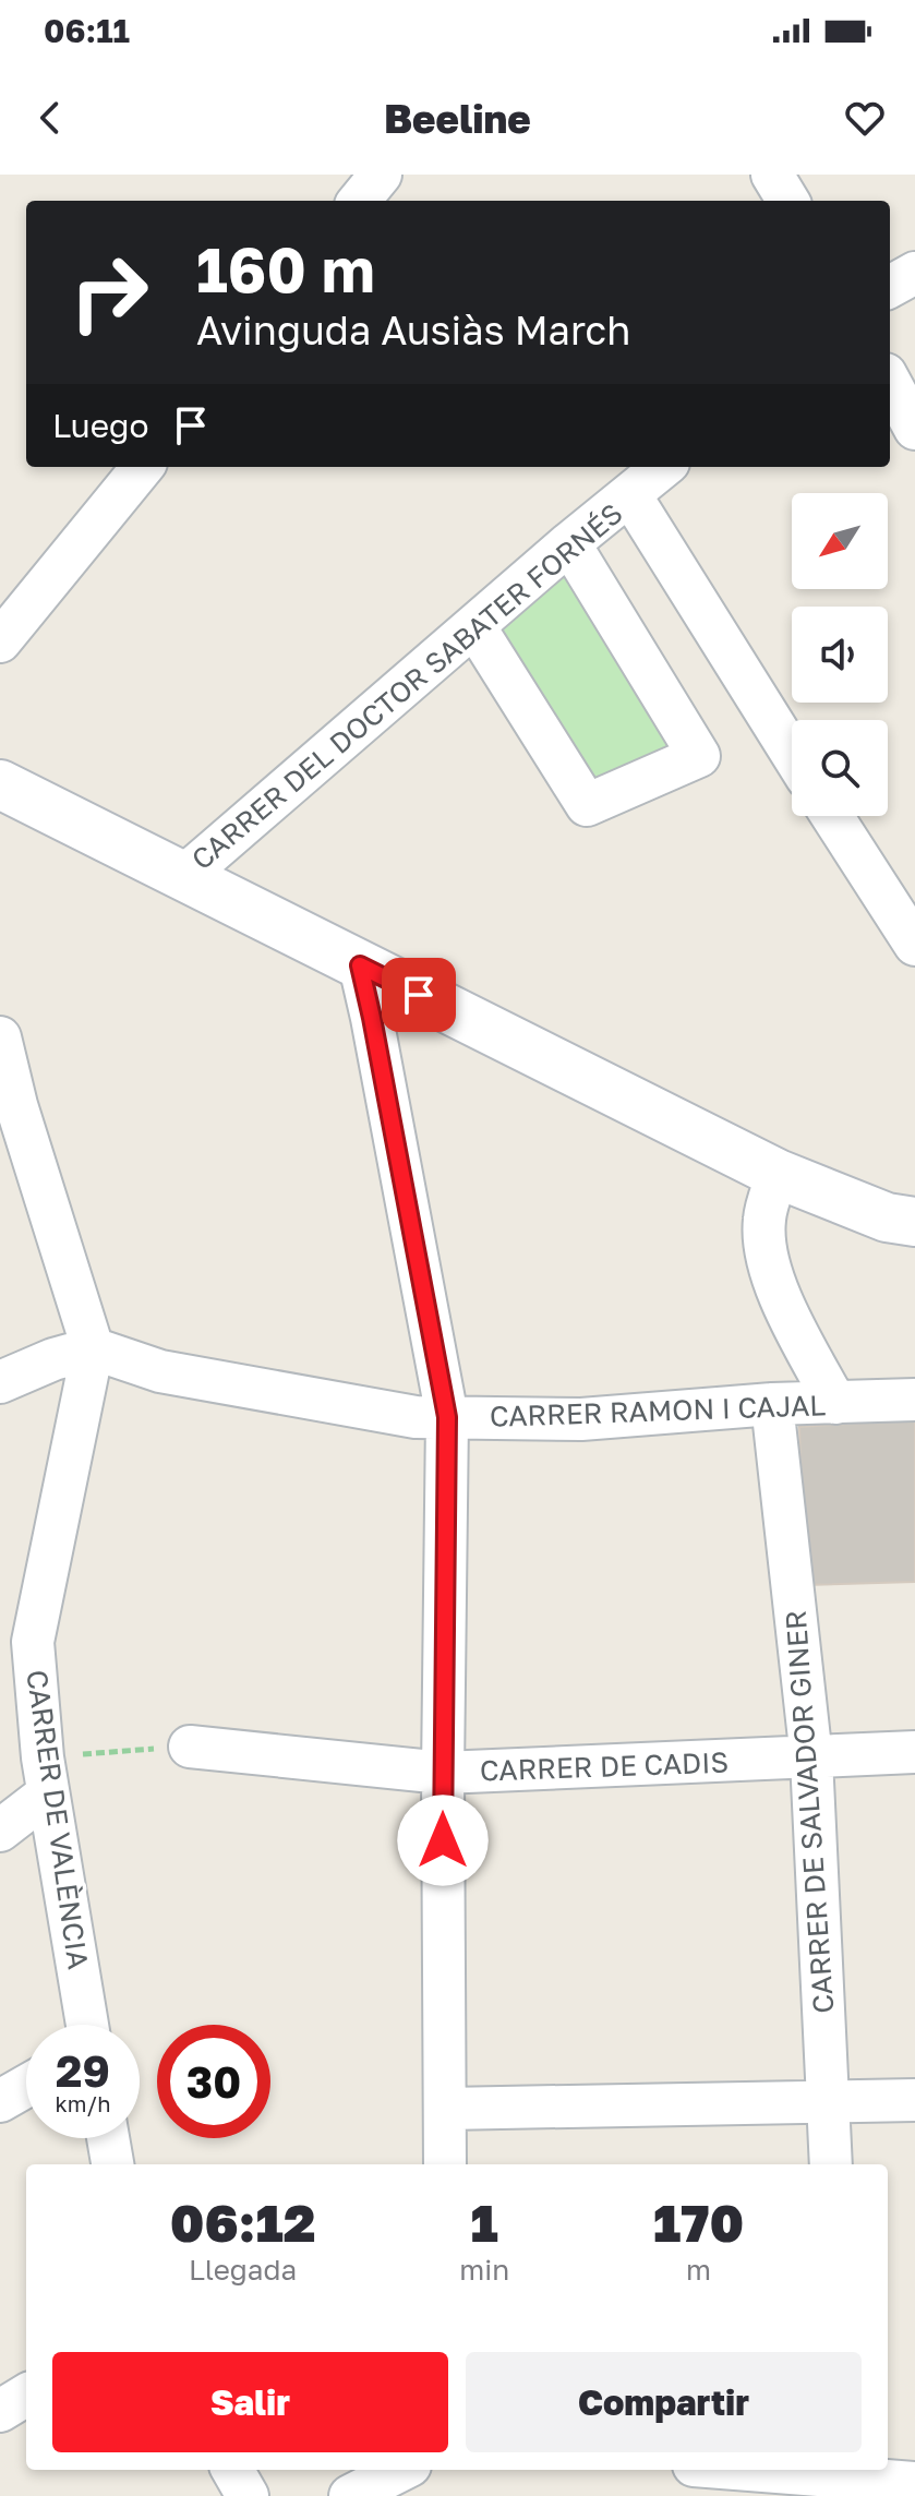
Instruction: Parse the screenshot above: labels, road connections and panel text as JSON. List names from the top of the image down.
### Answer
{
  "streets": {
    "street": [
      "CARRER DEL DOCTOR SABATER FORNÉS",
      "CARRER RAMON I CAJAL",
      "CARRER DE CADIS",
      "CARRER DE SALVADOR GINER",
      "CARRER DE VALÈNCIA"
    ]
  },
  "crossings": [
    ["CARRER RAMON I CAJAL", "CARRER DE SALVADOR GINER"],
    ["CARRER RAMON I CAJAL", "CARRER DE VALÈNCIA"],
    ["CARRER DE CADIS", "CARRER DE SALVADOR GINER"]
  ],
  "north": "bottom left",
  "page": {
    "status": "06:11",
    "header": "Beeline",
    "turn": ["160 m", "Avinguda Ausiàs March"],
    "then": "Luego",
    "speed": "29 km/h",
    "limit": "30",
    "eta": [
      "06:12",
      "Llegada",
      "1",
      "min",
      "170",
      "m"
    ],
    "buttons": ["Salir", "Compartir"]
  }
}
